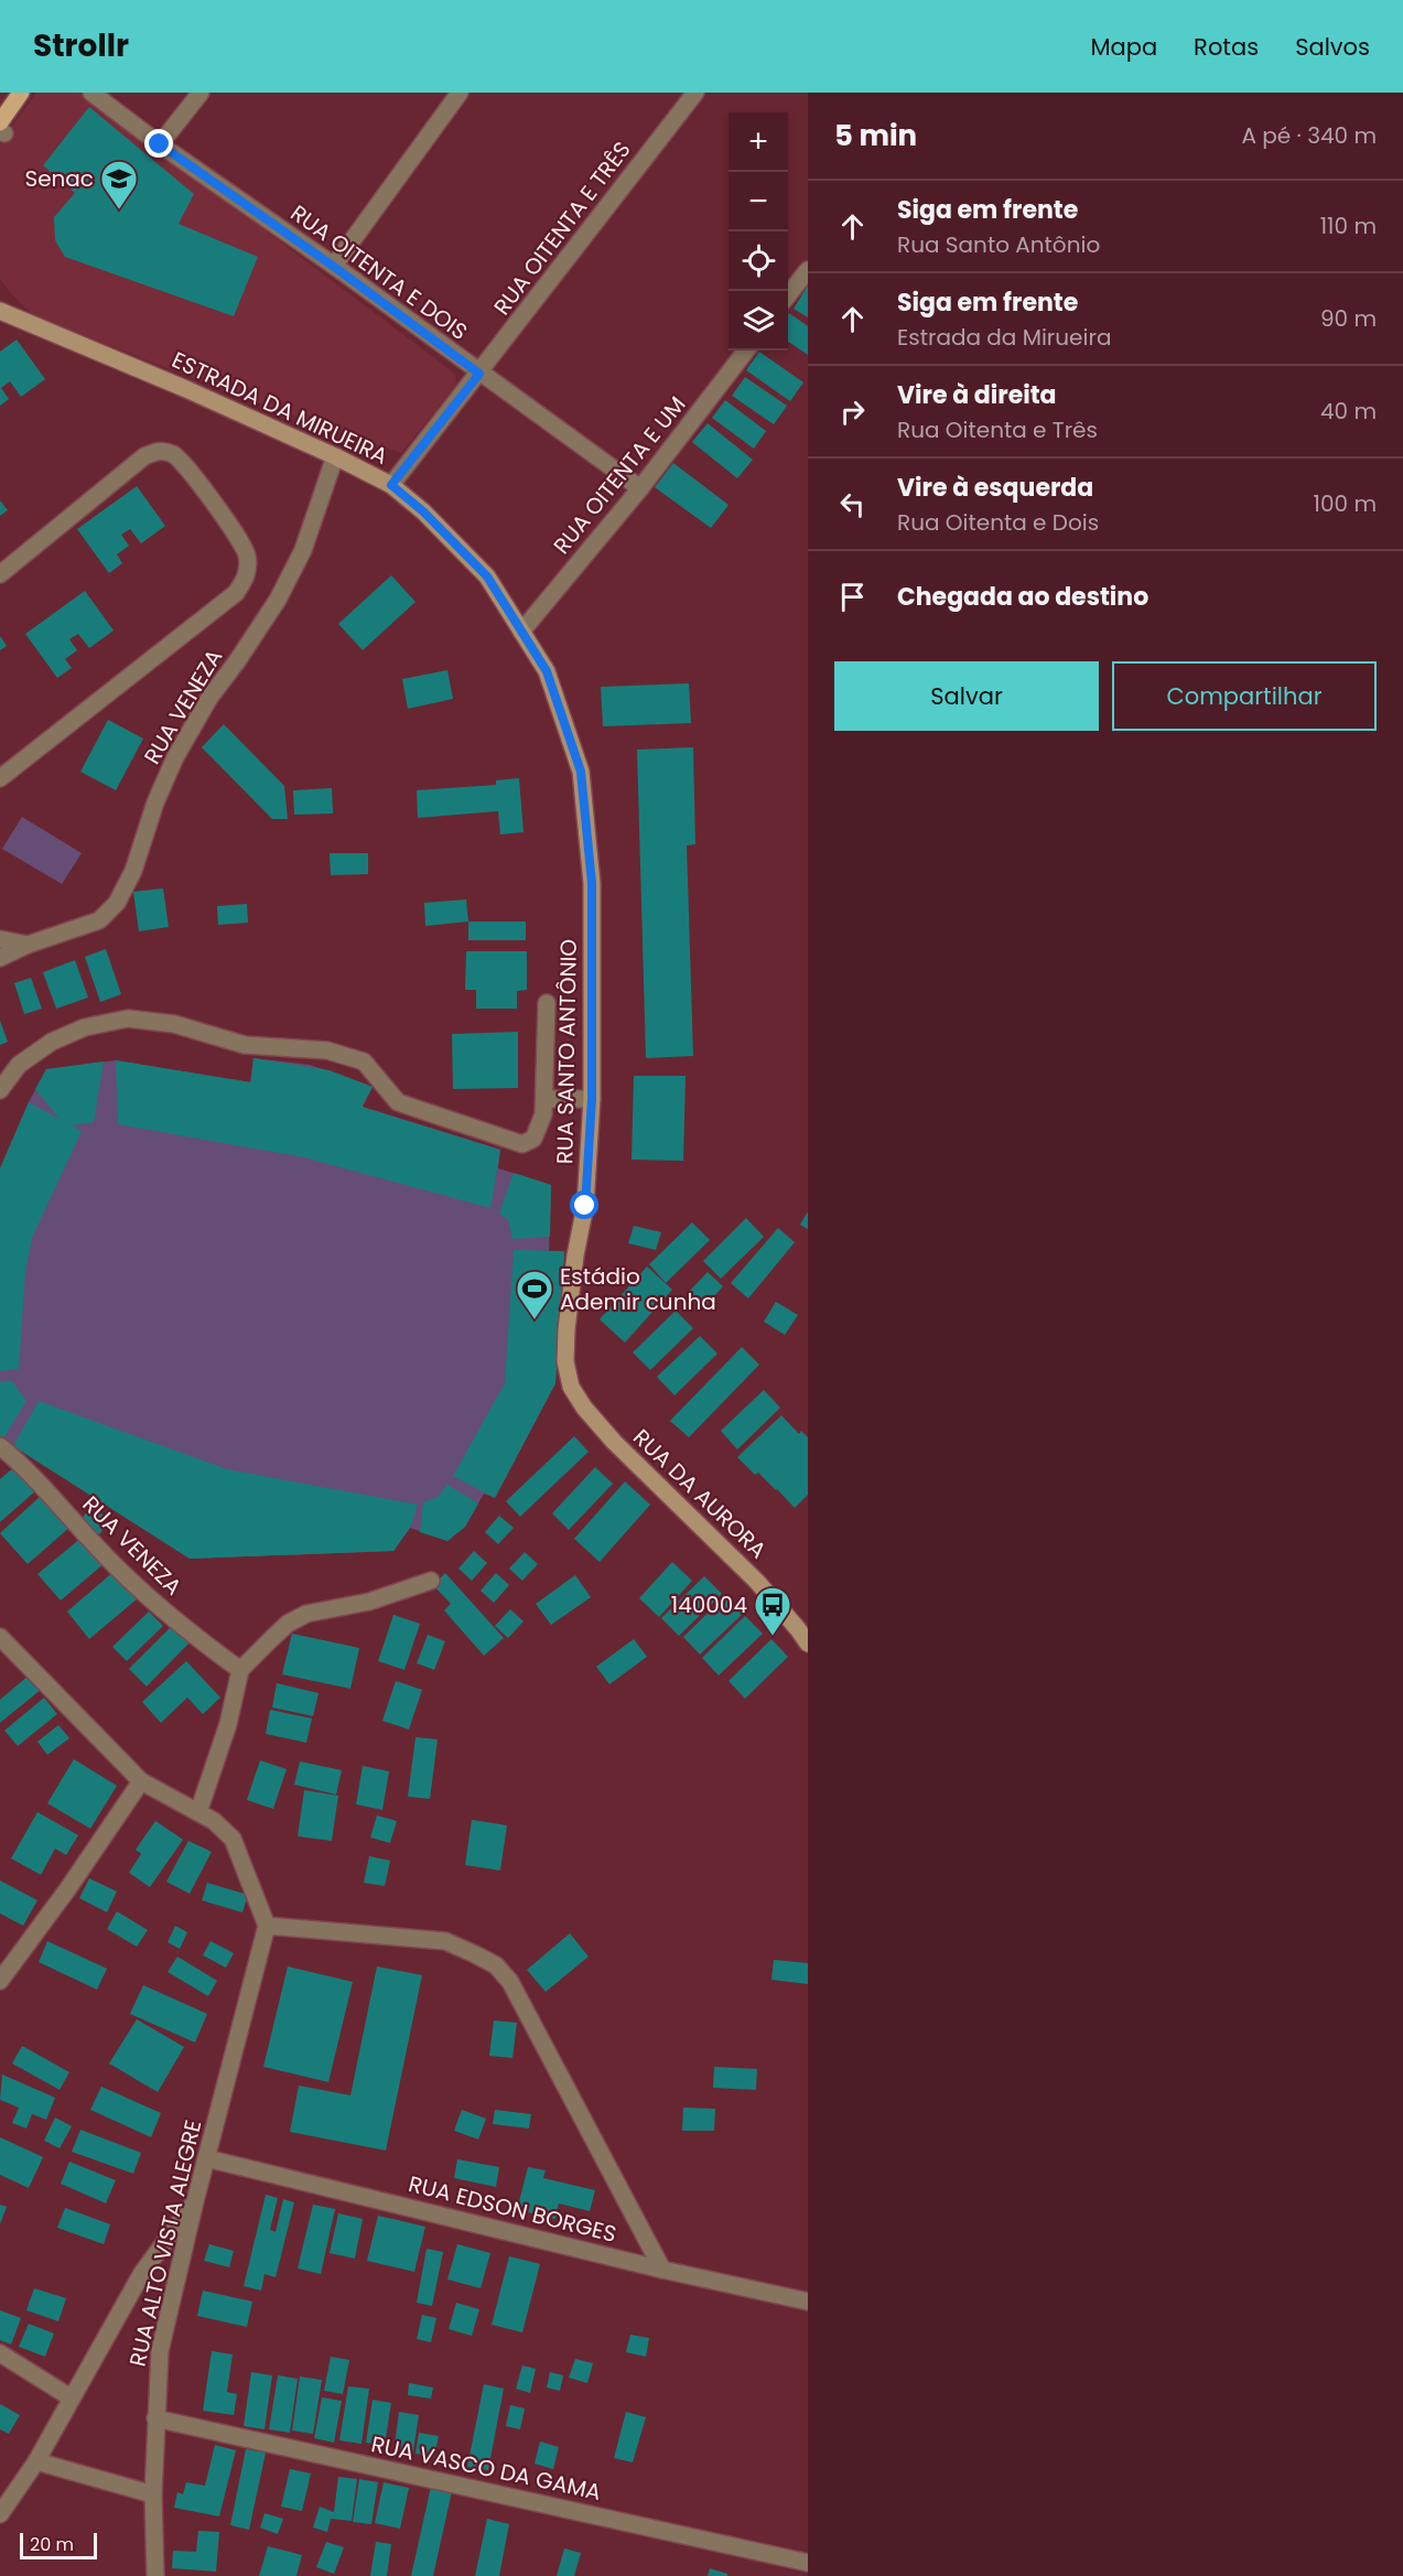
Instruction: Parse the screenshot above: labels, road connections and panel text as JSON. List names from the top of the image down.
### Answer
{
  "streets": {
    "main road": ["ESTRADA DA MIRUEIRA", "RUA SANTO ANTÔNIO", "RUA DA AURORA"],
    "street": [
      "RUA OITENTA E TRÊS",
      "RUA OITENTA E DOIS",
      "RUA OITENTA E UM",
      "RUA VENEZA",
      "RUA EDSON BORGES",
      "RUA ALTO VISTA ALEGRE",
      "RUA VASCO DA GAMA"
    ]
  },
  "crossings": [
    ["RUA OITENTA E TRÊS", "RUA OITENTA E DOIS"],
    ["RUA OITENTA E TRÊS", "ESTRADA DA MIRUEIRA"],
    ["RUA OITENTA E DOIS", "RUA OITENTA E UM"],
    ["ESTRADA DA MIRUEIRA", "RUA OITENTA E UM"],
    ["ESTRADA DA MIRUEIRA", "RUA VENEZA"],
    ["ESTRADA DA MIRUEIRA", "RUA SANTO ANTÔNIO"],
    ["RUA SANTO ANTÔNIO", "RUA DA AURORA"],
    ["RUA EDSON BORGES", "RUA ALTO VISTA ALEGRE"],
    ["RUA ALTO VISTA ALEGRE", "RUA VASCO DA GAMA"]
  ],
  "places": {
    "school or university": ["Senac"],
    "sports": ["Estádio Ademir cunha"],
    "bus stop": ["140004"]
  },
  "scale_bar": "20 m",
  "page": {
    "header": "Strollr",
    "nav": ["Mapa", "Rotas", "Salvos"],
    "heading": ["5 min", "A pé · 340 m"],
    "map_buttons": ["+", "−"],
    "list": [
      ["Siga em frente", "Rua Santo Antônio", "110 m"],
      ["Siga em frente", "Estrada da Mirueira", "90 m"],
      ["Vire à direita", "Rua Oitenta e Três", "40 m"],
      ["Vire à esquerda", "Rua Oitenta e Dois", "100 m"],
      "Chegada ao destino"
    ],
    "buttons": ["Salvar", "Compartilhar"],
    "scale": "20 m"
  }
}
